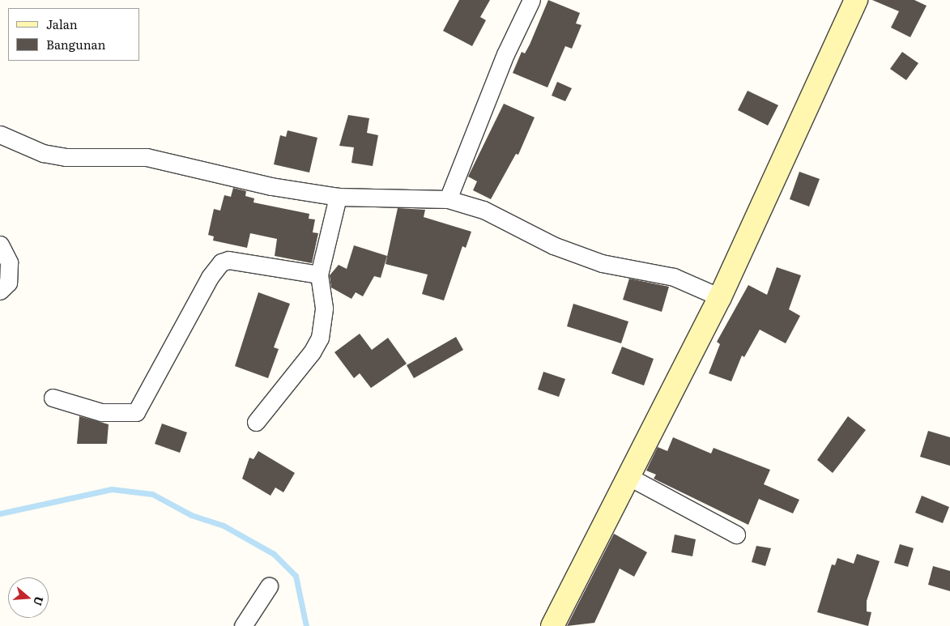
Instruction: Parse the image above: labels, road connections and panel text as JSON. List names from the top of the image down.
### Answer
{
  "legend": ["Jalan", "Bangunan"],
  "north": "right"
}
